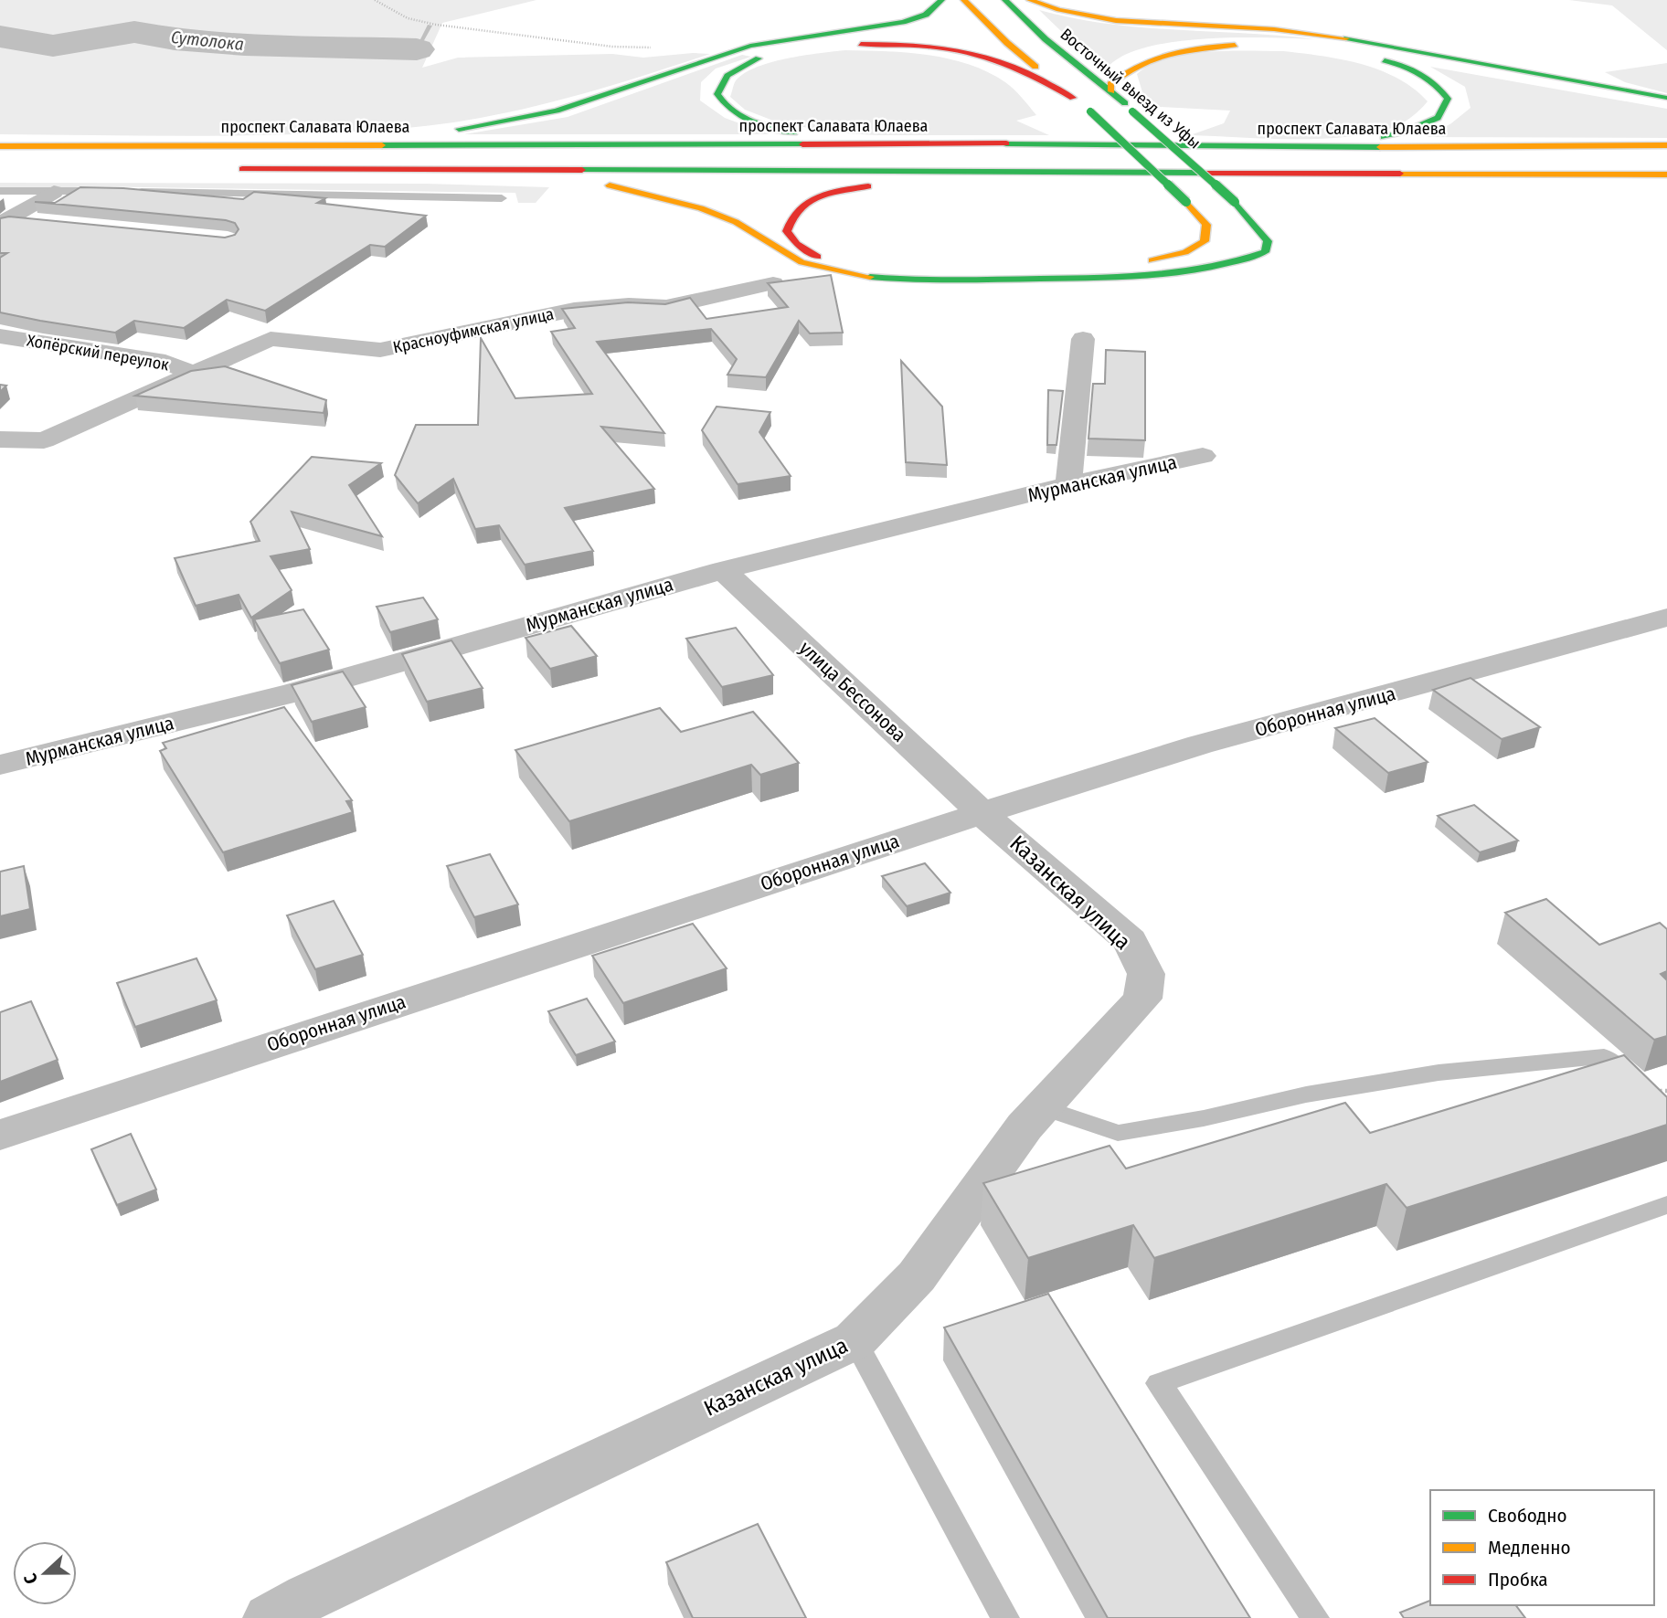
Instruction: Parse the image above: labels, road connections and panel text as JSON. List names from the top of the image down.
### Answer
{
  "streets": {
    "main road": ["Восточный выезд из Уфы", "проспект Салавата Юлаева"],
    "street": [
      "Красноуфимская улица",
      "Хопёрский переулок",
      "Мурманская улица",
      "улица Бессонова",
      "Оборонная улица",
      "Казанская улица"
    ]
  },
  "crossings": [
    ["Красноуфимская улица", "Хопёрский переулок"],
    ["Мурманская улица", "улица Бессонова"],
    ["улица Бессонова", "Оборонная улица"],
    ["улица Бессонова", "Казанская улица"],
    ["Оборонная улица", "Казанская улица"]
  ],
  "water": ["Сутолока"],
  "legend": ["Свободно", "Медленно", "Пробка"],
  "north": "left"
}
